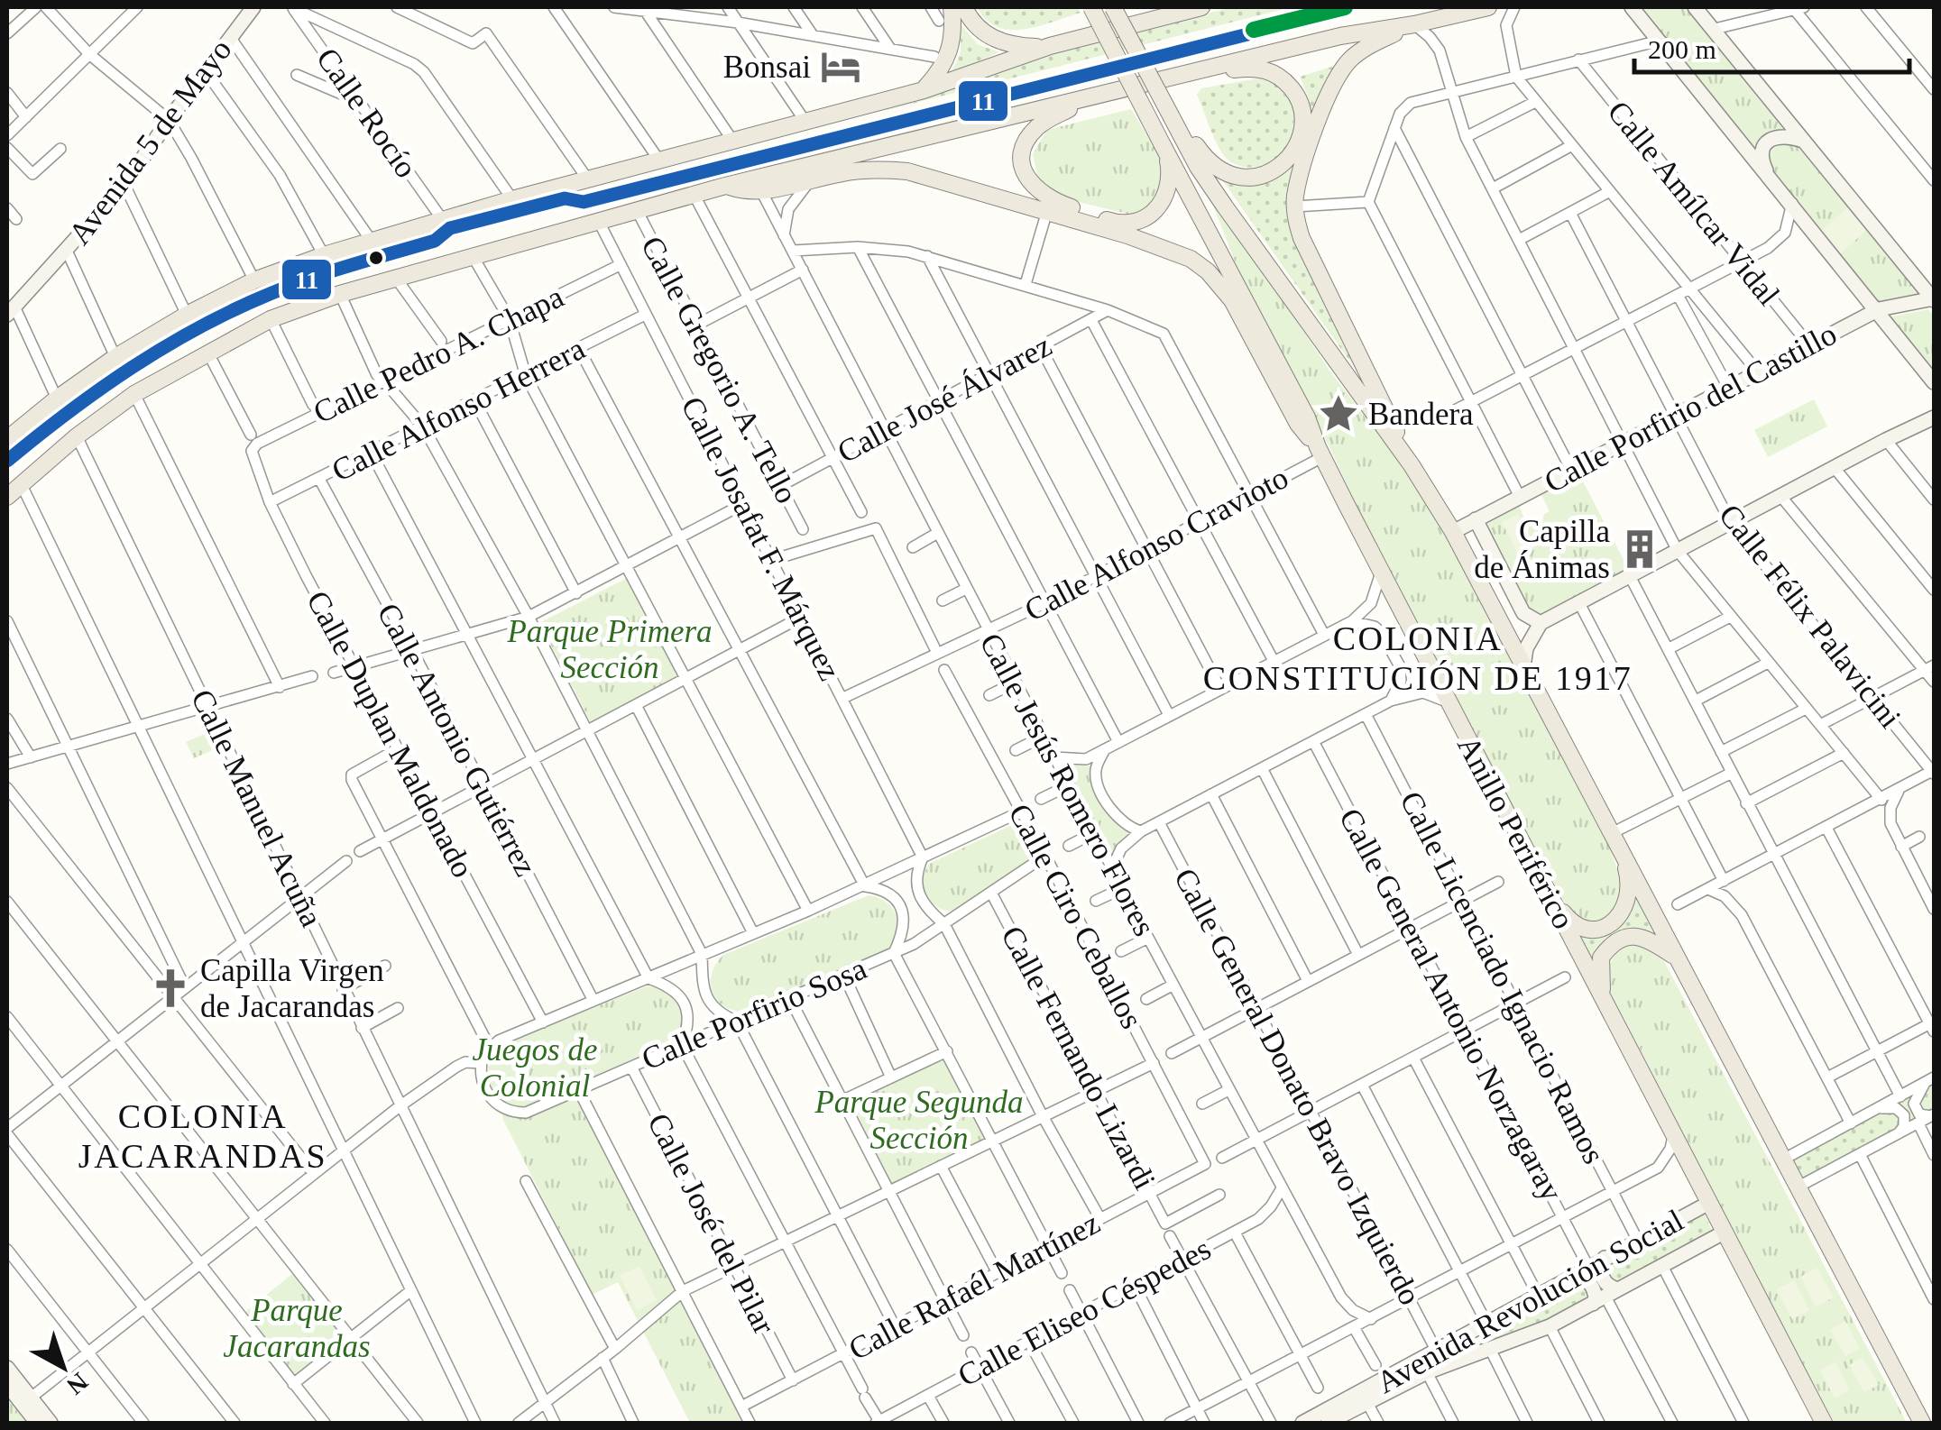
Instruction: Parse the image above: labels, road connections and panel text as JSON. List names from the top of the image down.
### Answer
{
  "streets": {
    "main road": ["Anillo Periférico"],
    "street": [
      "Calle Rocío",
      "Avenida 5 de Mayo",
      "Calle Amílcar Vidal",
      "Calle Pedro A. Chapa",
      "Calle Gregorio A. Tello",
      "Calle José Álvarez",
      "Calle Porfirio del Castillo",
      "Calle Alfonso Herrera",
      "Calle Josafat F. Márquez",
      "Calle Alfonso Cravioto",
      "Calle Félix Palavicini",
      "Calle Duplan Maldonado",
      "Calle Antonio Gutiérrez",
      "Calle Jesús Romero Flores",
      "Calle Manuel Acuña",
      "Calle Ciro Ceballos",
      "Calle Licenciado Ignacio Ramos",
      "Calle General Antonio Norzagaray",
      "Calle Porfirio Sosa",
      "Calle Fernando Lizardi",
      "Calle General Donato Bravo Izquierdo",
      "Calle José del Pilar",
      "Calle Rafaél Martínez",
      "Avenida Revolución Social",
      "Calle Eliseo Céspedes"
    ]
  },
  "crossings": [
    ["Calle Amílcar Vidal", "Calle Porfirio del Castillo"],
    ["Calle Pedro A. Chapa", "Calle Josafat F. Márquez"],
    ["Calle Pedro A. Chapa", "Calle Duplan Maldonado"],
    ["Calle Gregorio A. Tello", "Calle José Álvarez"],
    ["Calle José Álvarez", "Calle Jesús Romero Flores"],
    ["Calle Porfirio del Castillo", "Calle Félix Palavicini"],
    ["Calle Alfonso Herrera", "Calle Josafat F. Márquez"],
    ["Calle Alfonso Herrera", "Calle Duplan Maldonado"],
    ["Calle Alfonso Herrera", "Calle Antonio Gutiérrez"],
    ["Calle Josafat F. Márquez", "Calle Alfonso Cravioto"],
    ["Calle Alfonso Cravioto", "Calle Jesús Romero Flores"],
    ["Calle Alfonso Cravioto", "Anillo Periférico"],
    ["Calle Jesús Romero Flores", "Calle Eliseo Céspedes"],
    ["Anillo Periférico", "Avenida Revolución Social"],
    ["Calle Ciro Ceballos", "Calle Porfirio Sosa"],
    ["Calle Ciro Ceballos", "Calle Rafaél Martínez"],
    ["Calle Licenciado Ignacio Ramos", "Avenida Revolución Social"],
    ["Calle General Antonio Norzagaray", "Avenida Revolución Social"],
    ["Calle Porfirio Sosa", "Calle Fernando Lizardi"],
    ["Calle Porfirio Sosa", "Calle José del Pilar"],
    ["Calle Fernando Lizardi", "Calle Rafaél Martínez"],
    ["Calle General Donato Bravo Izquierdo", "Avenida Revolución Social"],
    ["Calle José del Pilar", "Calle Rafaél Martínez"]
  ],
  "districts": ["COLONIA CONSTITUCIÓN DE 1917", "COLONIA JACARANDAS"],
  "parks": [
    "Parque Primera Sección",
    "Juegos de Colonial",
    "Parque Segunda Sección",
    "Parque Jacarandas"
  ],
  "places": {
    "hotel": ["Bonsai"],
    "place": ["Bandera"],
    "building": ["Capilla de Ánimas"],
    "church": ["Capilla Virgen de Jacarandas"]
  },
  "lines": ["transit line 11"],
  "scale_bar": "200 m",
  "north": "bottom right"
}
